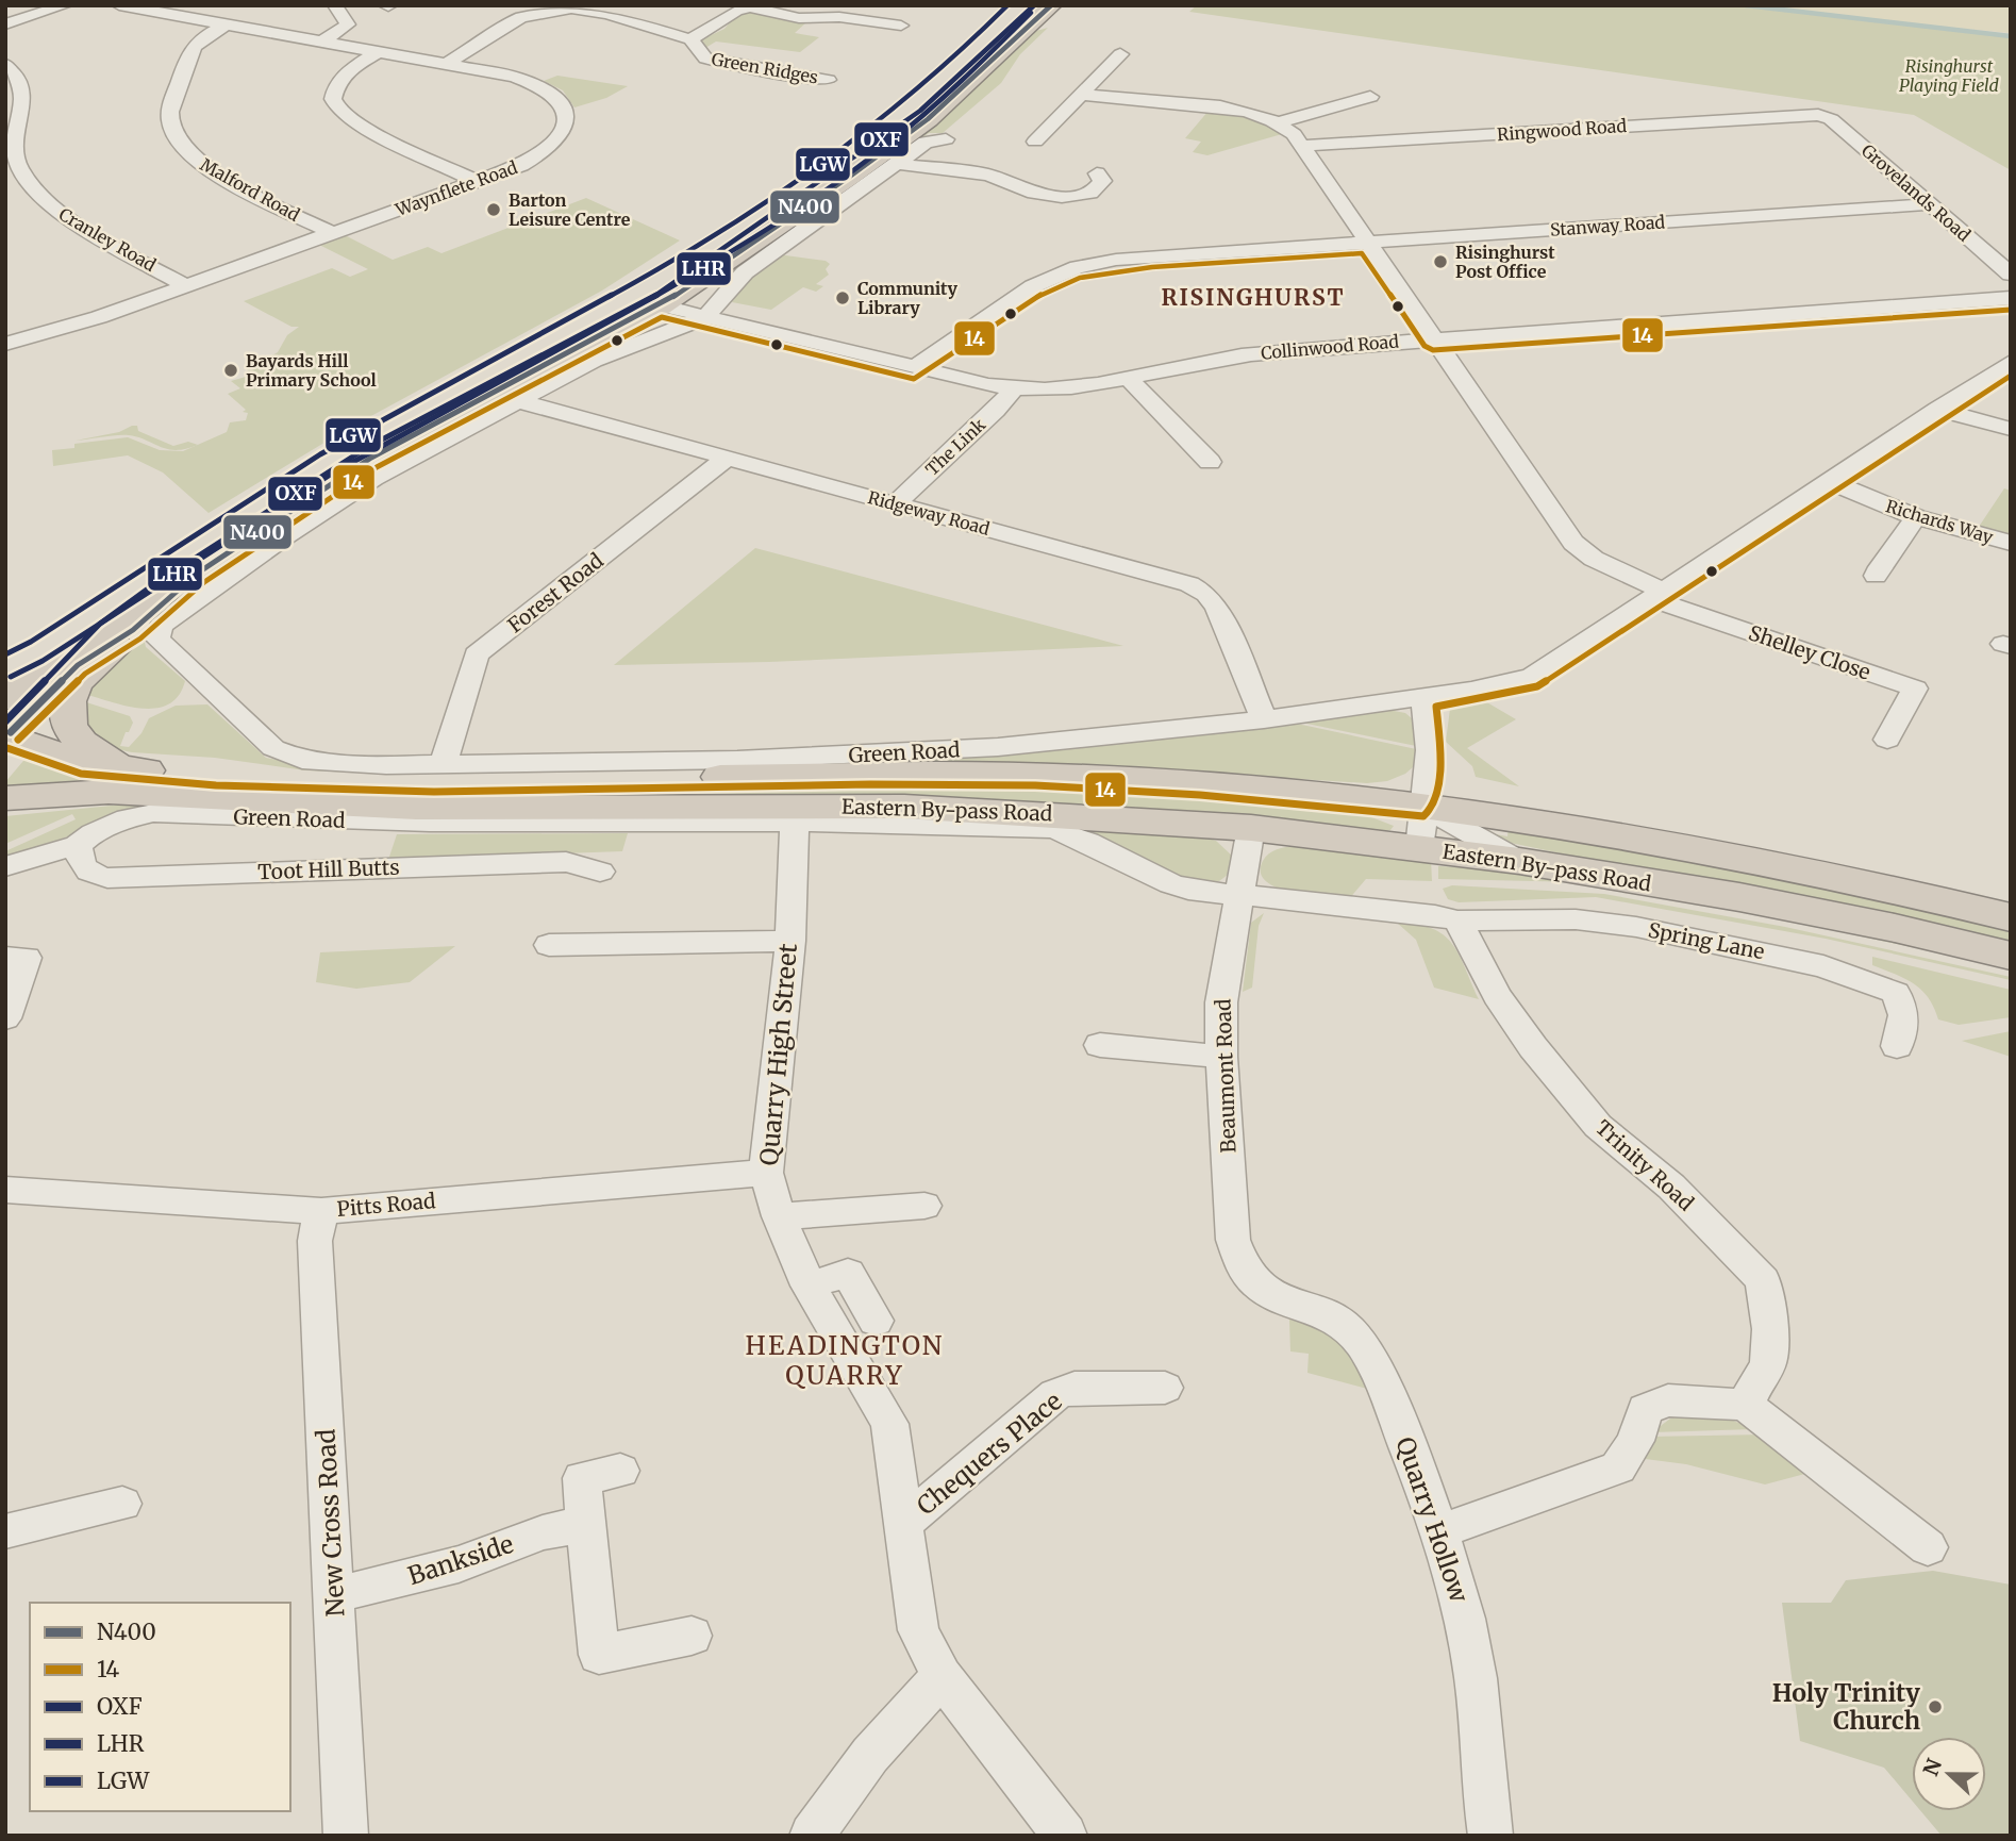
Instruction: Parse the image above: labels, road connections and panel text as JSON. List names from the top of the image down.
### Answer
{
  "streets": {
    "highway": ["Eastern By-pass Road"],
    "street": [
      "Green Ridges",
      "Ringwood Road",
      "Waynflete Road",
      "Malford Road",
      "Grovelands Road",
      "Stanway Road",
      "Cranley Road",
      "Collinwood Road",
      "The Link",
      "Ridgeway Road",
      "Richards Way",
      "Forest Road",
      "Shelley Close",
      "Green Road",
      "Toot Hill Butts",
      "Spring Lane",
      "Quarry High Street",
      "Beaumont Road",
      "Trinity Road",
      "Pitts Road",
      "Chequers Place",
      "Quarry Hollow",
      "New Cross Road",
      "Bankside"
    ]
  },
  "crossings": [
    ["Green Ridges", "Waynflete Road"],
    ["Ringwood Road", "Grovelands Road"],
    ["Waynflete Road", "Malford Road"],
    ["Waynflete Road", "Cranley Road"],
    ["Grovelands Road", "Stanway Road"],
    ["Stanway Road", "Collinwood Road"],
    ["Collinwood Road", "The Link"],
    ["The Link", "Ridgeway Road"],
    ["Ridgeway Road", "Forest Road"],
    ["Ridgeway Road", "Green Road"],
    ["Forest Road", "Green Road"],
    ["Shelley Close", "Green Road"],
    ["Green Road", "Toot Hill Butts"],
    ["Green Road", "Quarry High Street"],
    ["Green Road", "Beaumont Road"],
    ["Eastern By-pass Road", "Beaumont Road"],
    ["Spring Lane", "Trinity Road"],
    ["Quarry High Street", "Pitts Road"],
    ["Quarry High Street", "Chequers Place"],
    ["Beaumont Road", "Quarry Hollow"],
    ["Pitts Road", "New Cross Road"],
    ["New Cross Road", "Bankside"]
  ],
  "districts": ["RISINGHURST", "HEADINGTON QUARRY"],
  "parks": ["Risinghurst Playing Field"],
  "places": [
    "Barton Leisure Centre",
    "Risinghurst Post Office",
    "Community Library",
    "Bayards Hill Primary School",
    "Holy Trinity Church"
  ],
  "lines": [
    "transit line N400",
    "transit line OXF",
    "transit line LGW",
    "transit line LHR",
    "transit line 14"
  ],
  "legend": [
    "N400",
    "14",
    "OXF",
    "LHR",
    "LGW"
  ],
  "north": "left"
}
